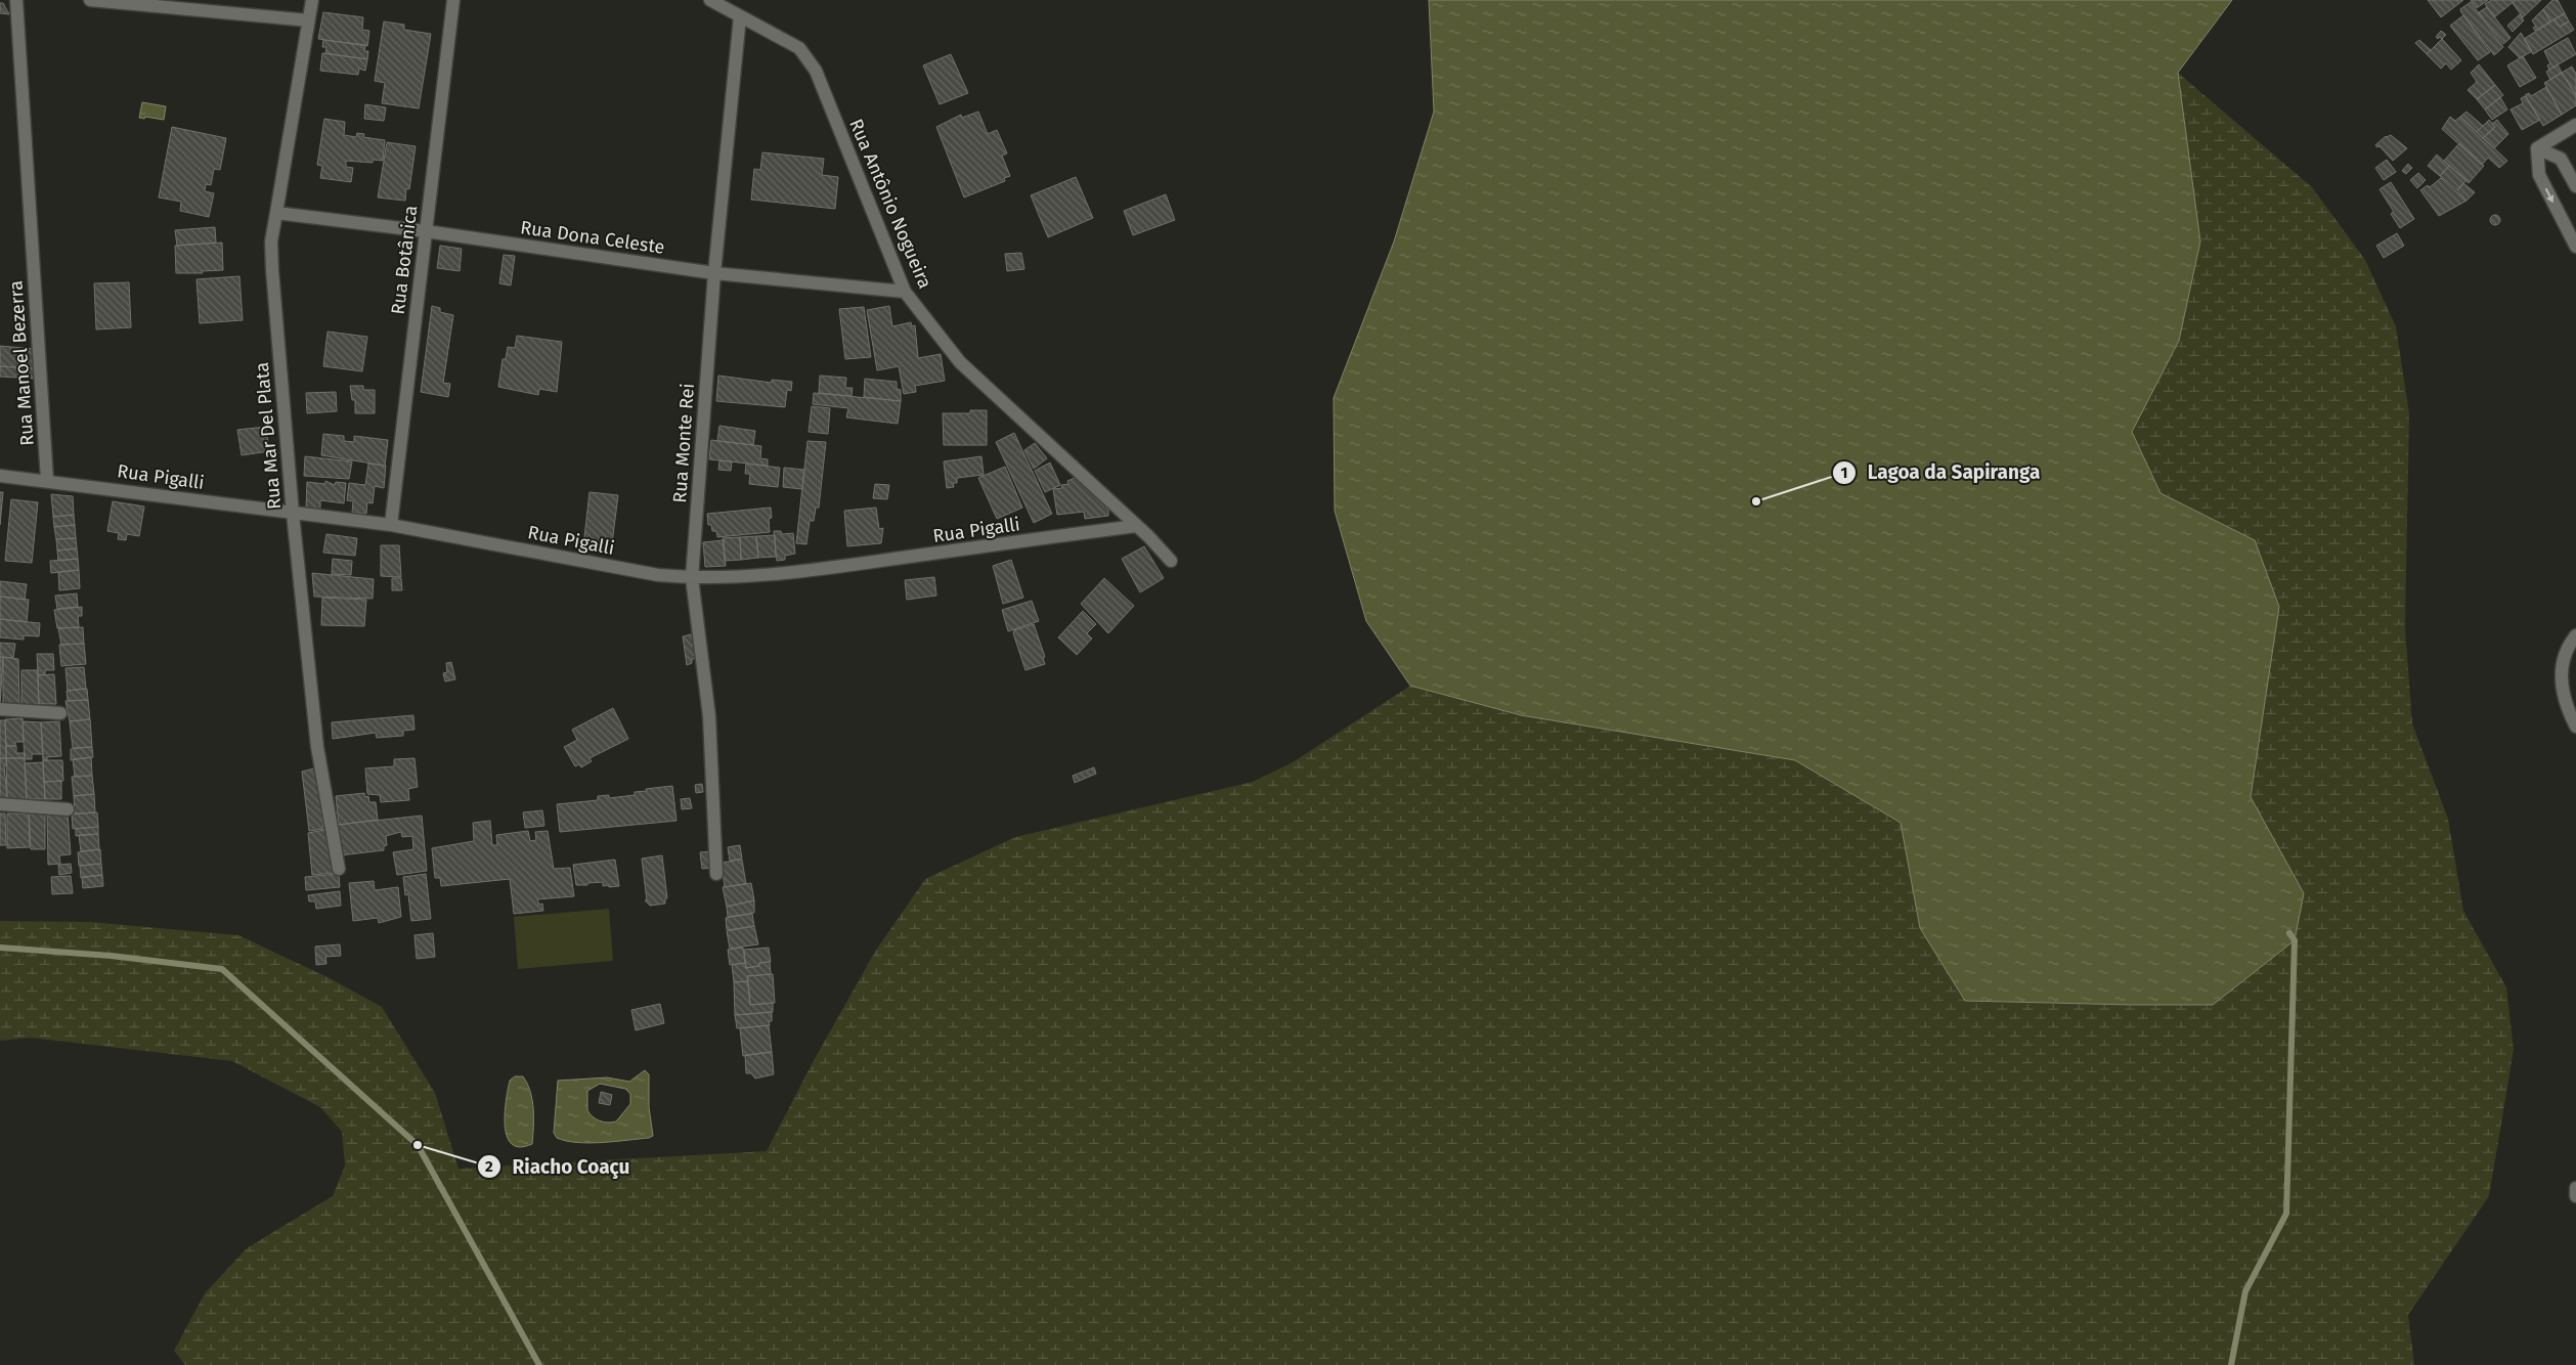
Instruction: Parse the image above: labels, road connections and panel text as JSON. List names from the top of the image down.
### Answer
{
  "streets": {
    "street": [
      "Rua Antônio Nogueira",
      "Rua Dona Celeste",
      "Rua Botânica",
      "Rua Manoel Bezerra",
      "Rua Mar Del Plata",
      "Rua Monte Rei",
      "Rua Pigalli"
    ]
  },
  "crossings": [
    ["Rua Antônio Nogueira", "Rua Dona Celeste"],
    ["Rua Antônio Nogueira", "Rua Monte Rei"],
    ["Rua Antônio Nogueira", "Rua Pigalli"],
    ["Rua Dona Celeste", "Rua Botânica"],
    ["Rua Dona Celeste", "Rua Mar Del Plata"],
    ["Rua Dona Celeste", "Rua Monte Rei"],
    ["Rua Botânica", "Rua Pigalli"],
    ["Rua Manoel Bezerra", "Rua Pigalli"],
    ["Rua Mar Del Plata", "Rua Pigalli"],
    ["Rua Monte Rei", "Rua Pigalli"]
  ],
  "places": ["Lagoa da Sapiranga", "Riacho Coaçu"]
}
